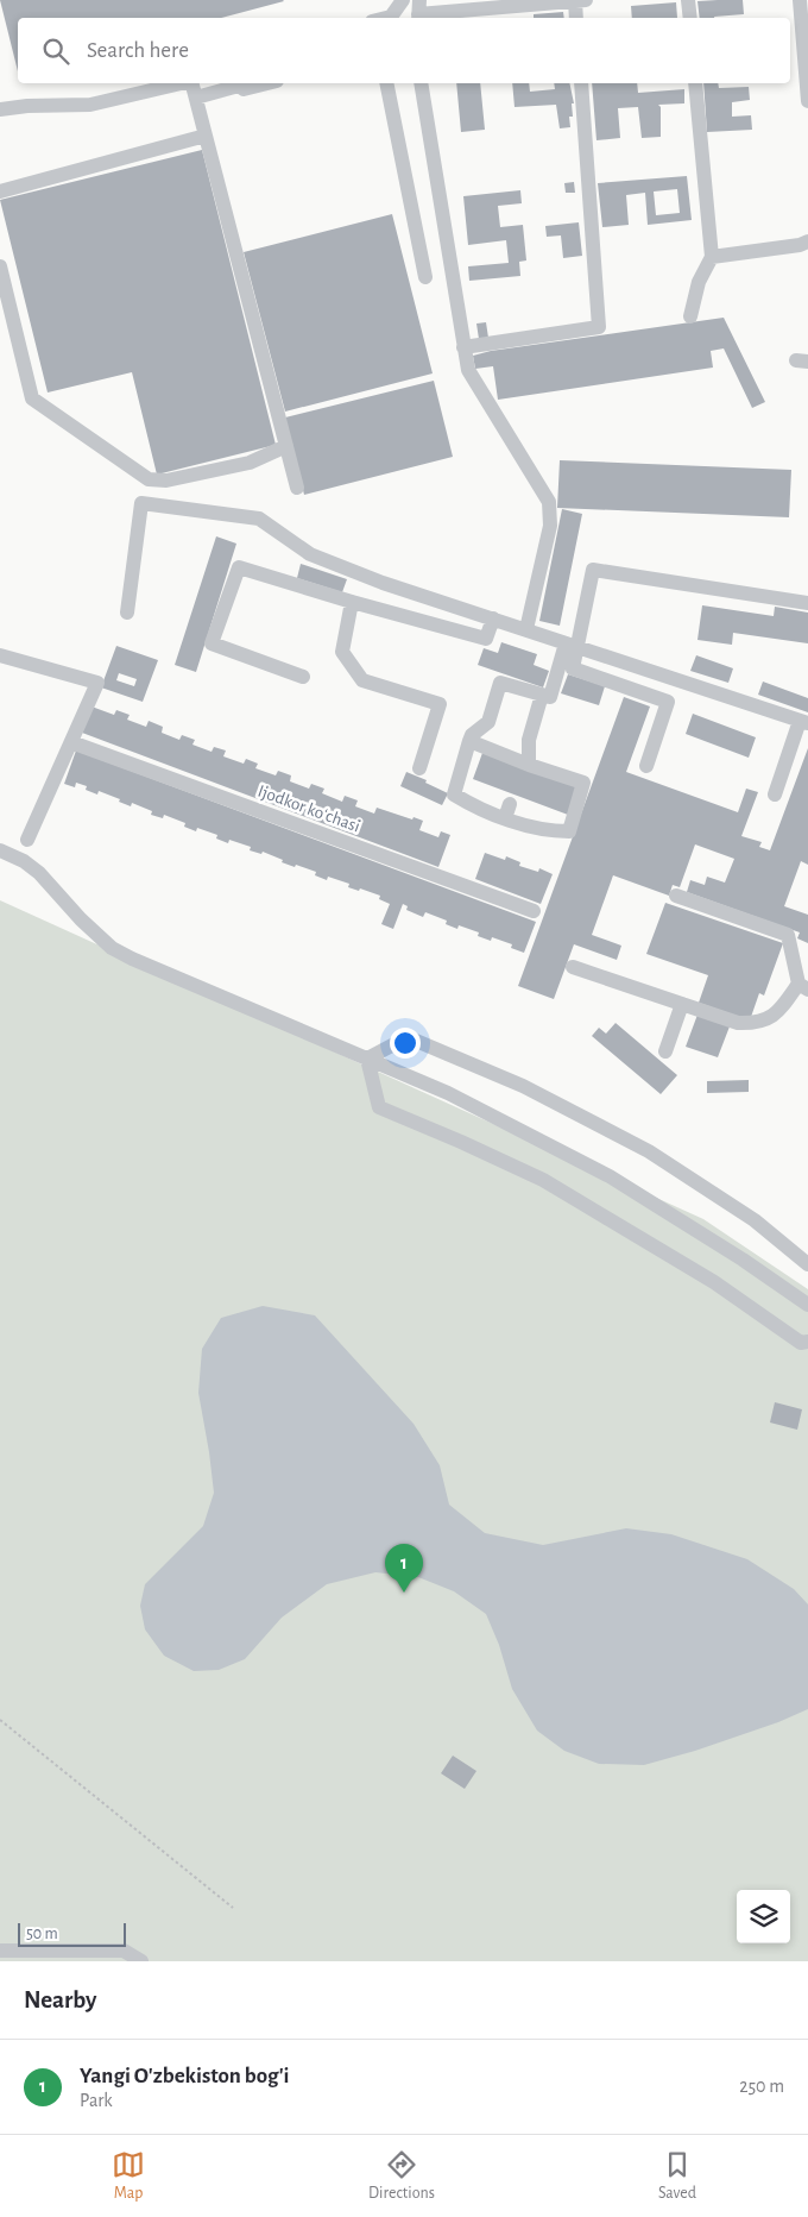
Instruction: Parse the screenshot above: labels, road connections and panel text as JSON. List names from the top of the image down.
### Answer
{
  "streets": {
    "street": ["Ijodkor koʻchasi"]
  },
  "scale_bar": "50 m",
  "page": {
    "search": "Search here",
    "pins": "1",
    "scale": "50 m",
    "heading": "Nearby",
    "list": [
      {
        "mark": "1",
        "name": "Yangi O'zbekiston bog'i",
        "note": "Park",
        "value": "250 m"
      }
    ],
    "nav": ["Map", "Directions", "Saved"]
  }
}
